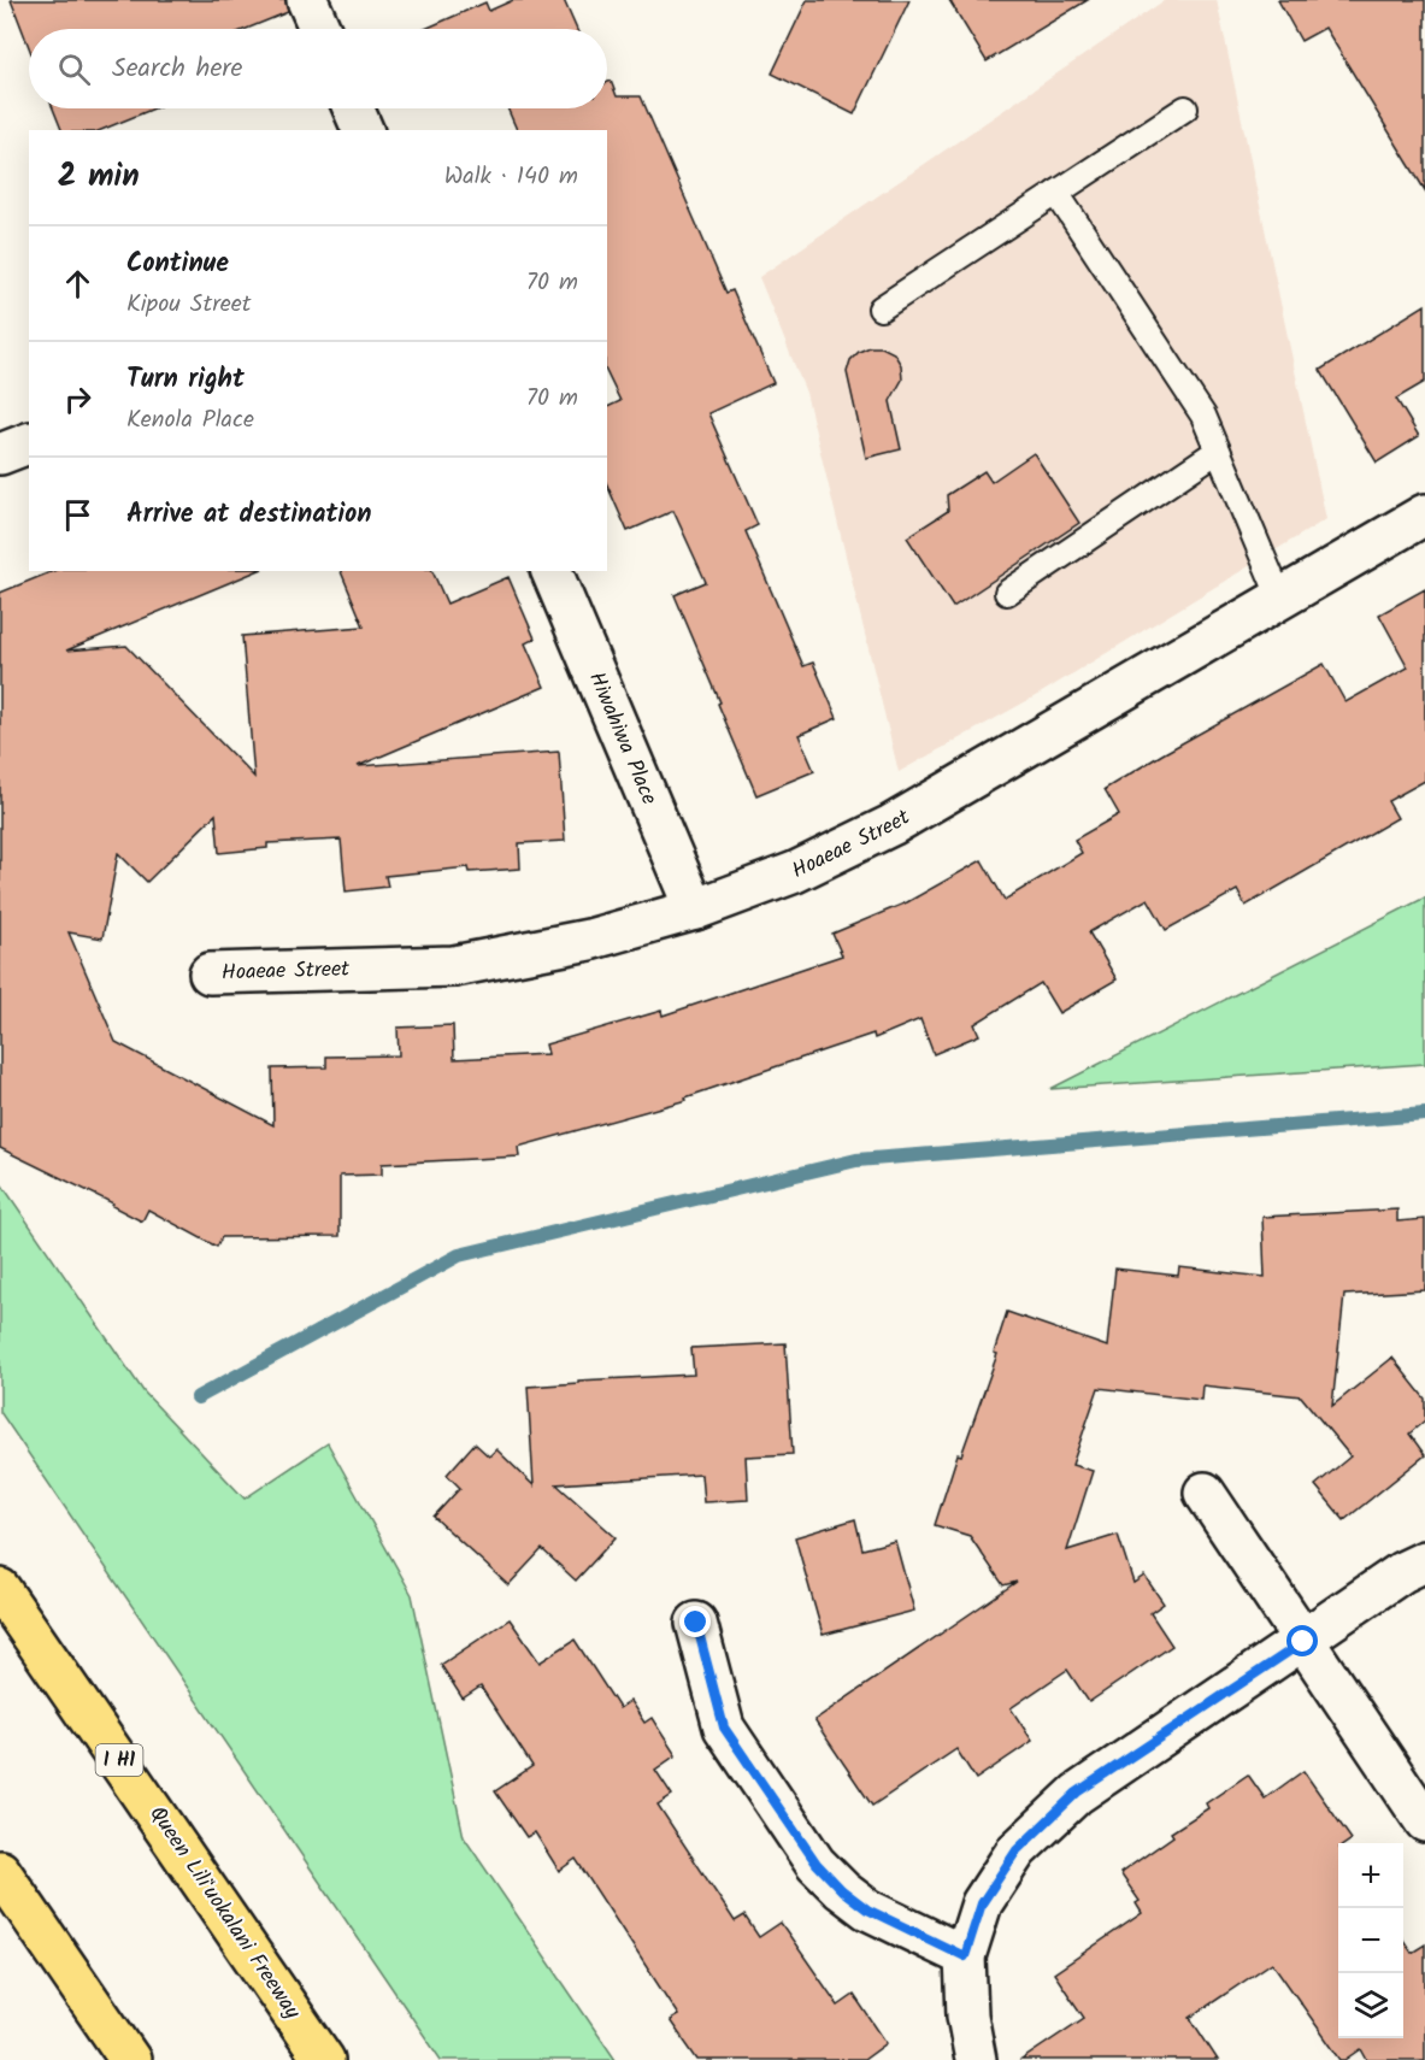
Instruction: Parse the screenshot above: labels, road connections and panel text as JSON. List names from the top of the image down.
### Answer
{
  "streets": {
    "highway": ["I H1", "Queen Liliʻuokalani Freeway"],
    "street": ["Hiwahiwa Place", "Hoaeae Street"]
  },
  "crossings": [
    ["Hiwahiwa Place", "Hoaeae Street"]
  ],
  "page": {
    "search": "Search here",
    "heading": ["2 min", "Walk · 140 m"],
    "list": [
      ["Continue", "Kipou Street", "70 m"],
      ["Turn right", "Kenola Place", "70 m"],
      "Arrive at destination"
    ],
    "map_buttons": ["+", "−"]
  }
}
